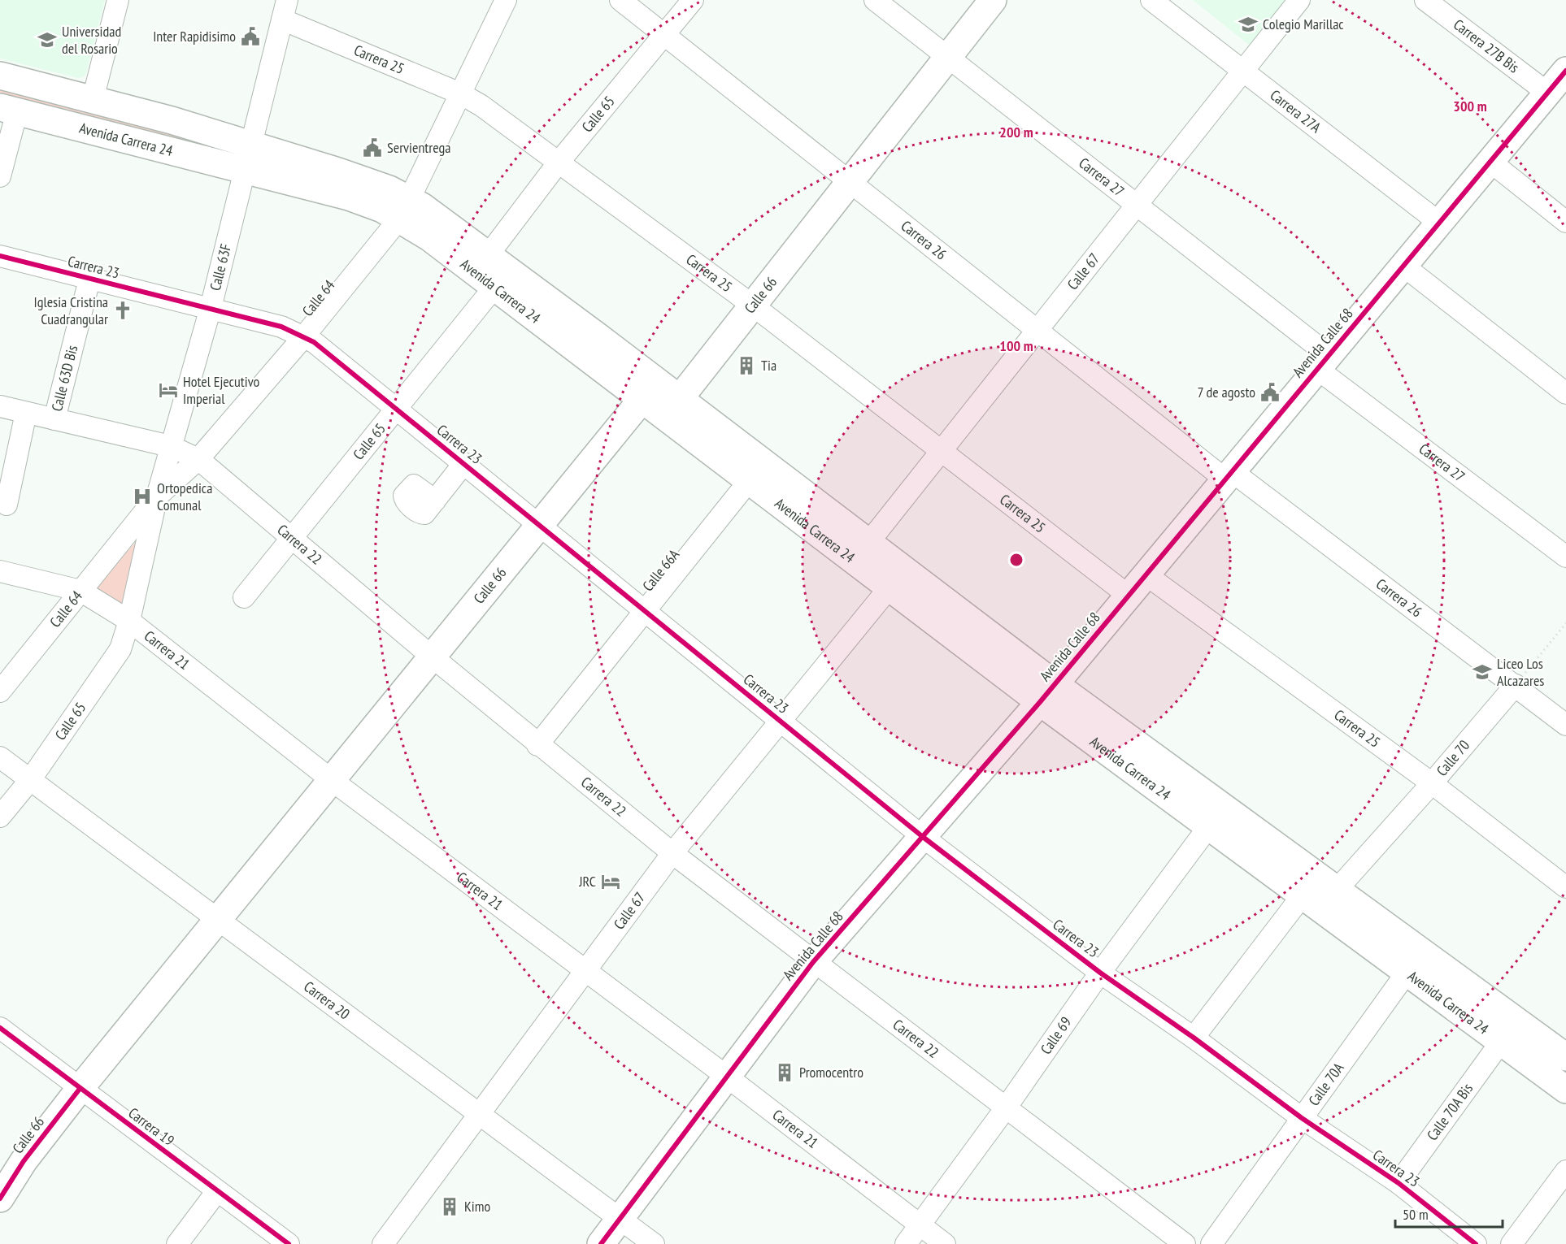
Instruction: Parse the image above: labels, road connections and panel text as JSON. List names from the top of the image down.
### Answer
{
  "streets": {
    "main road": ["Avenida Carrera 24", "Calle 66", "Avenida Calle 68"],
    "street": [
      "Carrera 27B Bis",
      "Carrera 25",
      "Carrera 27A",
      "Calle 65",
      "Carrera 27",
      "Carrera 26",
      "Carrera 23",
      "Calle 63F",
      "Calle 67",
      "Calle 64",
      "Calle 63D Bis",
      "Carrera 22",
      "Calle 66A",
      "Carrera 21",
      "Calle 70",
      "Carrera 20",
      "Calle 69",
      "Calle 70A",
      "Calle 70A Bis",
      "Carrera 19"
    ]
  },
  "crossings": [
    ["Carrera 27B Bis", "Avenida Calle 68"],
    ["Carrera 25", "Calle 65"],
    ["Carrera 25", "Calle 63F"],
    ["Carrera 25", "Calle 67"],
    ["Carrera 25", "Calle 66"],
    ["Carrera 25", "Calle 64"],
    ["Carrera 25", "Avenida Calle 68"],
    ["Carrera 25", "Calle 70"],
    ["Carrera 27A", "Calle 67"],
    ["Carrera 27A", "Avenida Calle 68"],
    ["Calle 65", "Avenida Carrera 24"],
    ["Calle 65", "Carrera 26"],
    ["Calle 65", "Carrera 23"],
    ["Calle 65", "Calle 63F"],
    ["Calle 65", "Carrera 22"],
    ["Calle 65", "Carrera 21"],
    ["Calle 65", "Carrera 20"],
    ["Avenida Carrera 24", "Calle 63F"],
    ["Avenida Carrera 24", "Calle 67"],
    ["Avenida Carrera 24", "Calle 66"],
    ["Avenida Carrera 24", "Calle 64"],
    ["Avenida Carrera 24", "Avenida Calle 68"],
    ["Avenida Carrera 24", "Calle 66A"],
    ["Avenida Carrera 24", "Calle 70"],
    ["Avenida Carrera 24", "Calle 69"],
    ["Avenida Carrera 24", "Calle 70A"],
    ["Avenida Carrera 24", "Calle 70A Bis"],
    ["Carrera 27", "Calle 67"],
    ["Carrera 27", "Calle 66"],
    ["Carrera 27", "Avenida Calle 68"],
    ["Carrera 26", "Calle 67"],
    ["Carrera 26", "Calle 66"],
    ["Carrera 26", "Avenida Calle 68"],
    ["Carrera 26", "Calle 70"],
    ["Carrera 23", "Calle 63F"],
    ["Carrera 23", "Calle 67"],
    ["Carrera 23", "Calle 66"],
    ["Carrera 23", "Calle 64"],
    ["Carrera 23", "Avenida Calle 68"],
    ["Carrera 23", "Calle 63D Bis"],
    ["Carrera 23", "Calle 66A"],
    ["Carrera 23", "Calle 69"],
    ["Carrera 23", "Calle 70A"],
    ["Carrera 23", "Calle 70A Bis"],
    ["Calle 63F", "Calle 64"],
    ["Calle 63F", "Carrera 22"],
    ["Calle 63F", "Carrera 21"],
    ["Calle 67", "Carrera 22"],
    ["Calle 67", "Carrera 21"],
    ["Calle 67", "Carrera 20"],
    ["Calle 66", "Carrera 22"],
    ["Calle 66", "Carrera 21"],
    ["Calle 66", "Carrera 20"],
    ["Calle 66", "Carrera 19"],
    ["Calle 64", "Carrera 22"],
    ["Calle 64", "Carrera 21"],
    ["Avenida Calle 68", "Carrera 22"],
    ["Avenida Calle 68", "Carrera 21"],
    ["Avenida Calle 68", "Carrera 20"],
    ["Calle 63D Bis", "Carrera 22"],
    ["Carrera 22", "Calle 66A"],
    ["Carrera 22", "Calle 69"],
    ["Carrera 21", "Calle 69"]
  ],
  "places": {
    "school or university": ["Colegio Marillac", "Universidad del Rosario", "Liceo Los Alcazares"],
    "public building": ["Inter Rapidisimo", "Servientrega", "7 de agosto"],
    "church": ["Iglesia Cristina Cuadrangular"],
    "building": ["Tia", "Promocentro", "Kimo"],
    "hotel": ["Hotel Ejecutivo Imperial", "JRC"],
    "hospital": ["Ortopedica Comunal"]
  },
  "scale_bar": "50 m",
  "rings": ["300 m", "200 m", "100 m"]
}
